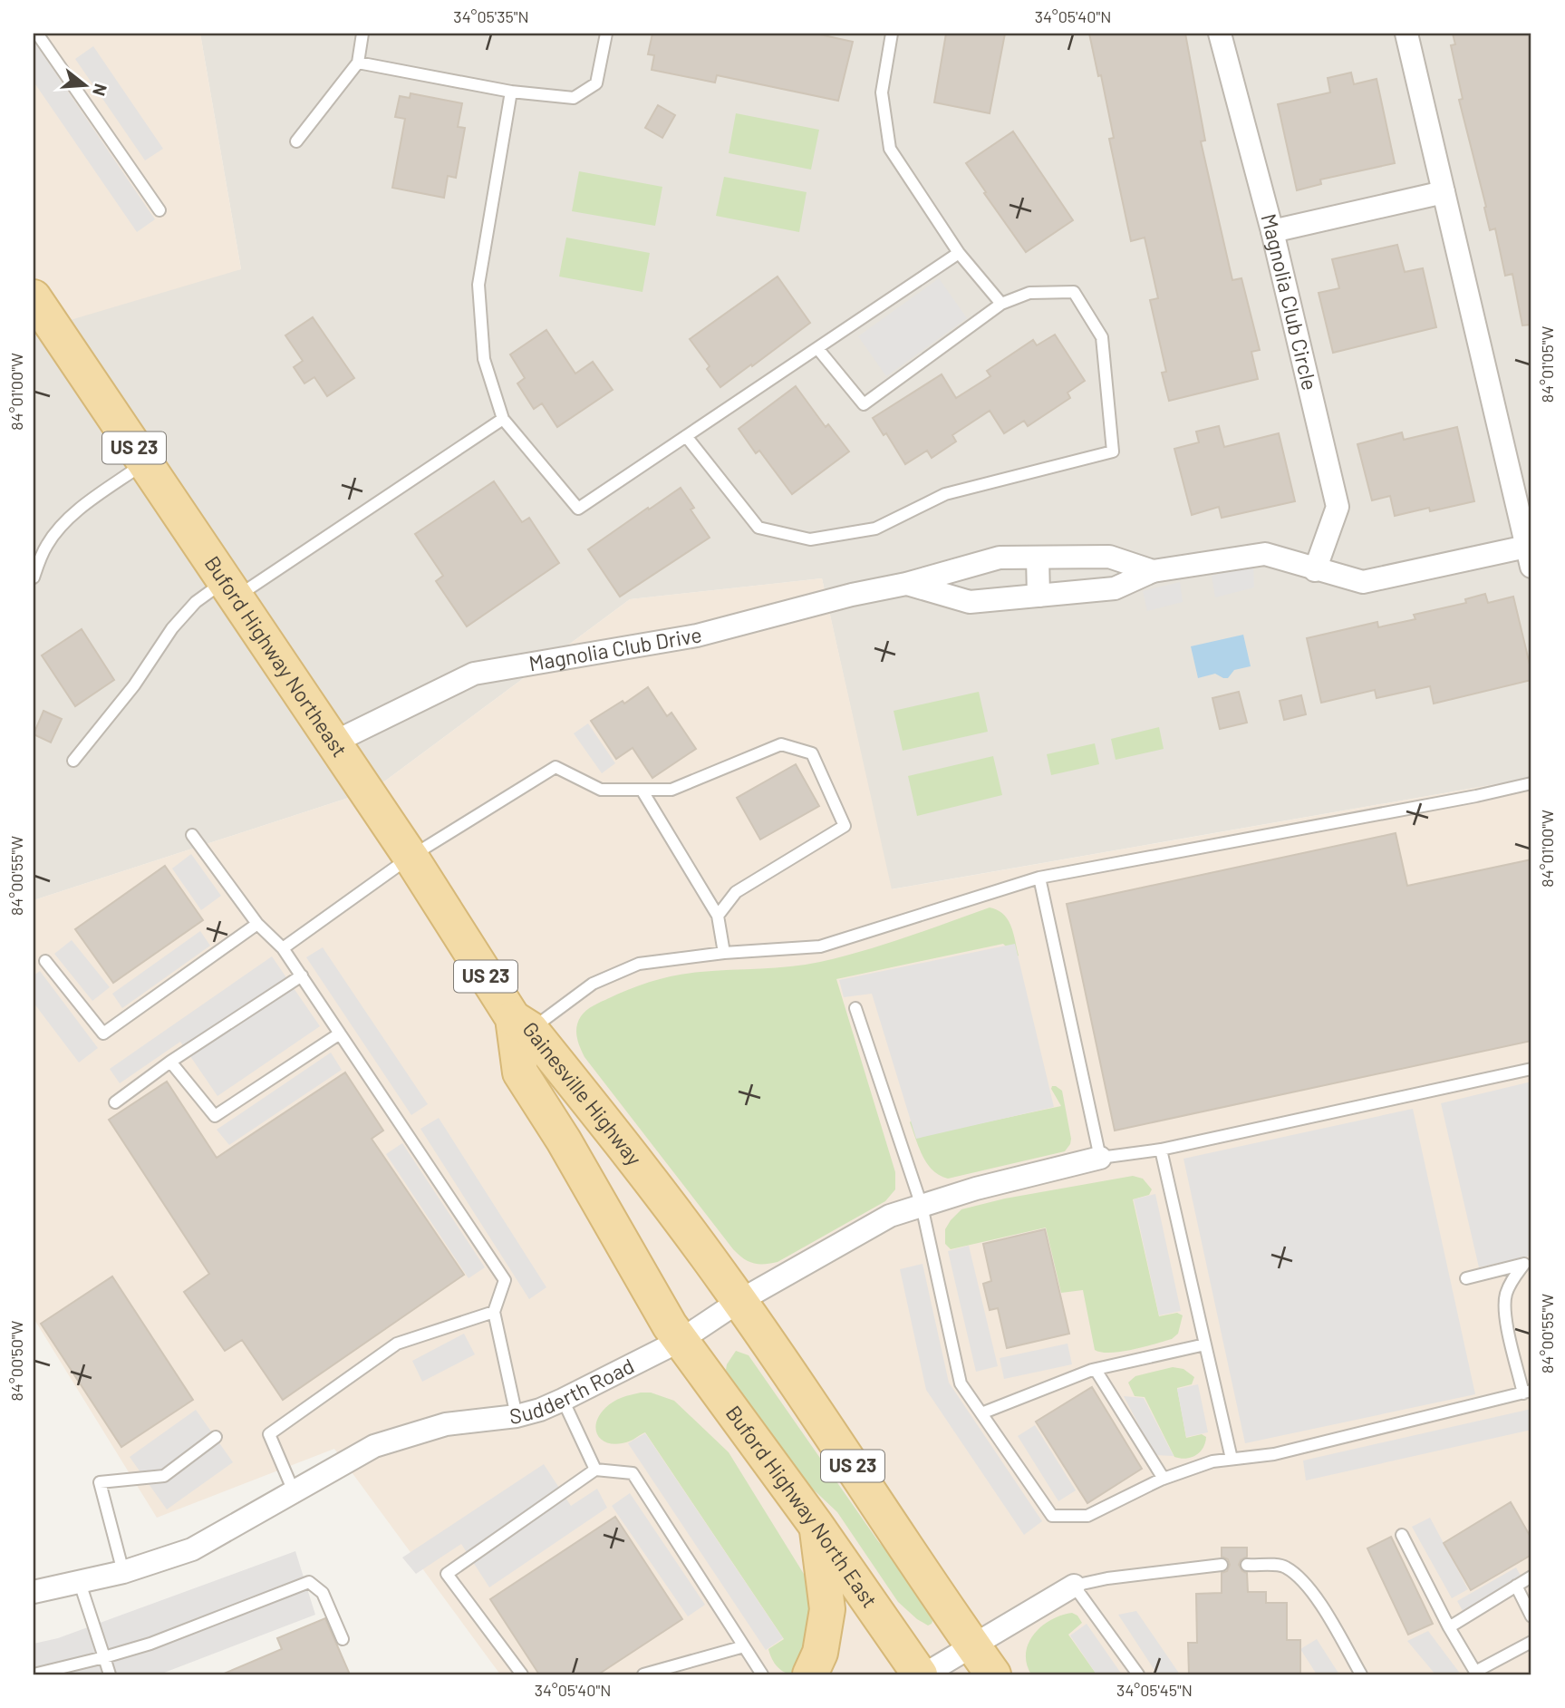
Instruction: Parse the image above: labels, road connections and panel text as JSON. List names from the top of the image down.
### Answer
{
  "streets": {
    "main road": [
      "US 23",
      "Buford Highway Northeast",
      "Gainesville Highway",
      "Buford Highway North East"
    ],
    "street": ["Magnolia Club Circle", "Magnolia Club Drive", "Sudderth Road"]
  },
  "crossings": [
    ["Magnolia Club Circle", "Magnolia Club Drive"],
    ["US 23", "Gainesville Highway"],
    ["US 23", "Sudderth Road"],
    ["Magnolia Club Drive", "Buford Highway Northeast"],
    ["Buford Highway Northeast", "Gainesville Highway"],
    ["Gainesville Highway", "Sudderth Road"],
    ["Gainesville Highway", "Buford Highway North East"],
    ["Sudderth Road", "Buford Highway North East"]
  ],
  "north": "right",
  "coordinates": [
    "34°05'35\"N",
    "34°05'40\"N",
    "84°01'05\"W",
    "84°01'00\"W",
    "84°00'55\"W",
    "84°00'50\"W",
    "34°05'45\"N"
  ]
}
